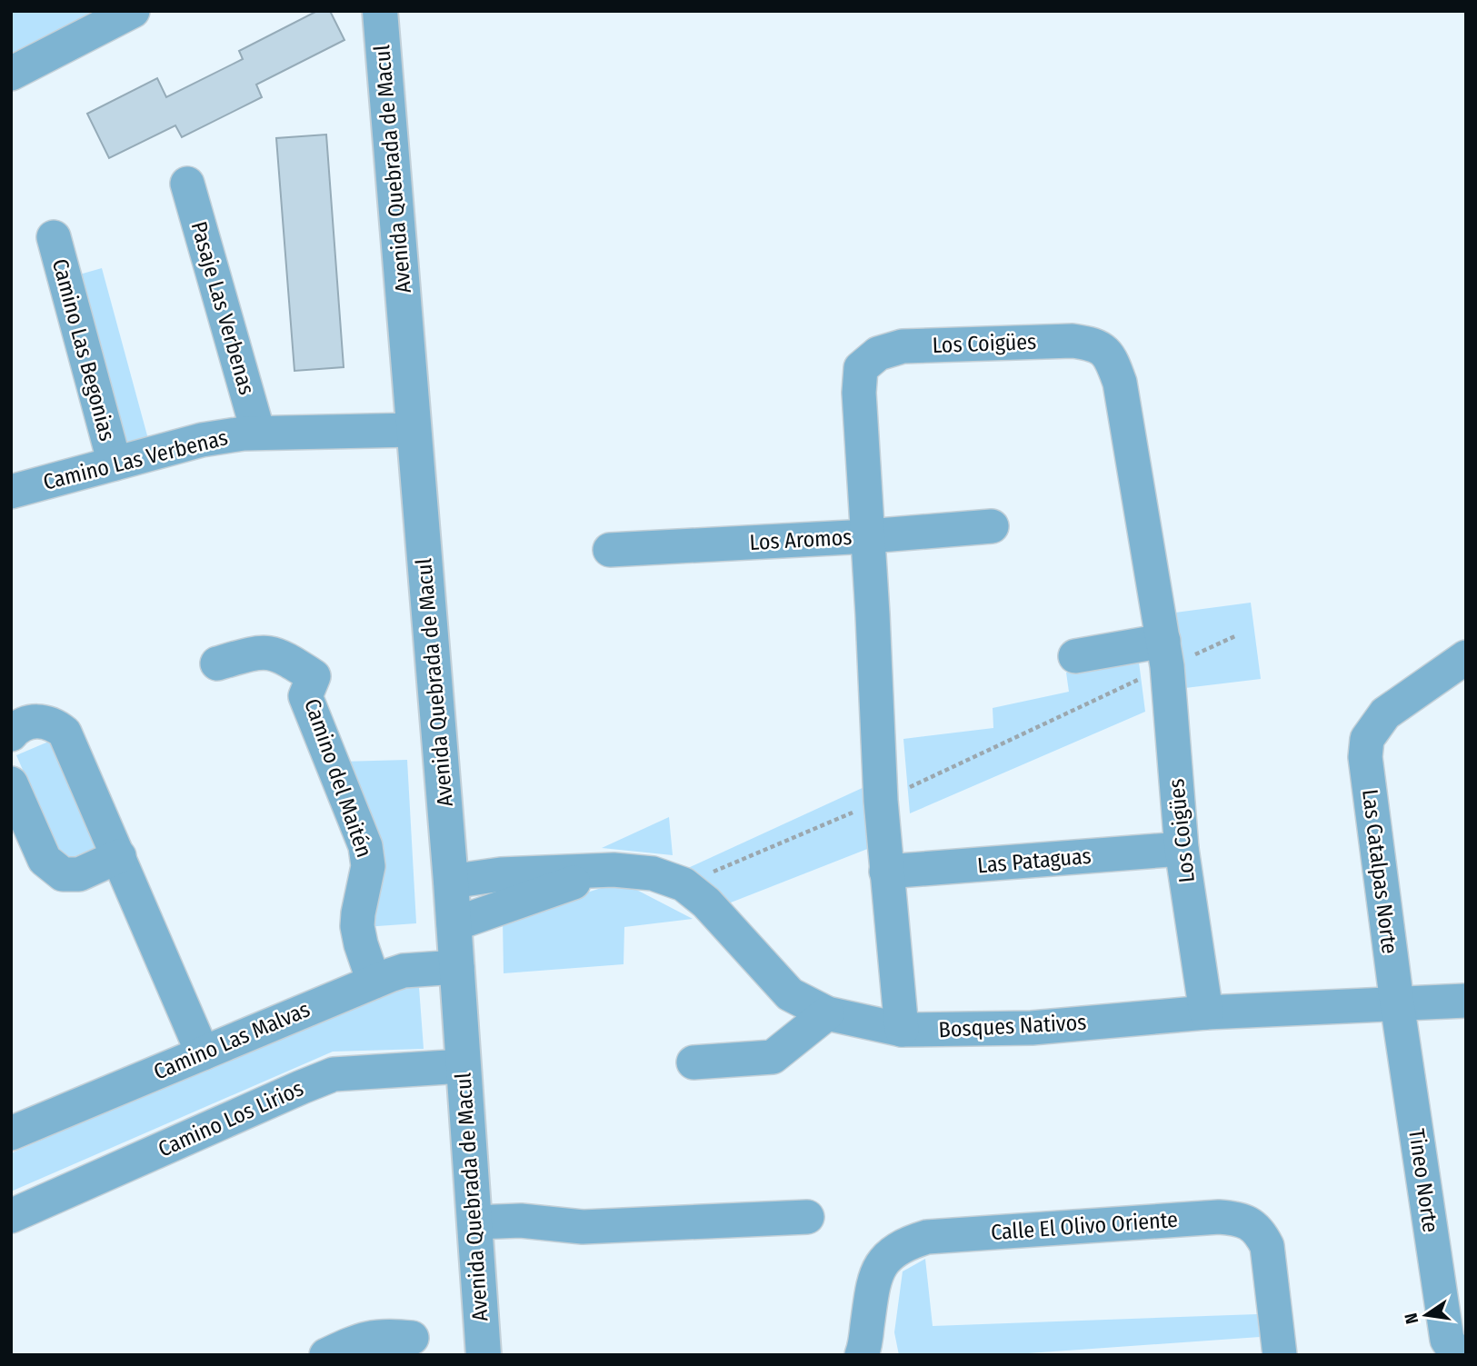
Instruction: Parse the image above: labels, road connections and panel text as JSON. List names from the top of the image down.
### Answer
{
  "streets": {
    "street": [
      "Avenida Quebrada de Macul",
      "Pasaje Las Verbenas",
      "Los Coigües",
      "Camino Las Begonias",
      "Camino Las Verbenas",
      "Los Aromos",
      "Camino del Maitén",
      "Las Pataguas",
      "Las Catalpas Norte",
      "Bosques Nativos",
      "Camino Las Malvas",
      "Camino Los Lirios",
      "Tineo Norte",
      "Calle El Olivo Oriente"
    ]
  },
  "crossings": [
    ["Avenida Quebrada de Macul", "Camino Las Verbenas"],
    ["Avenida Quebrada de Macul", "Bosques Nativos"],
    ["Avenida Quebrada de Macul", "Camino Las Malvas"],
    ["Avenida Quebrada de Macul", "Camino Los Lirios"],
    ["Pasaje Las Verbenas", "Camino Las Verbenas"],
    ["Los Coigües", "Los Aromos"],
    ["Los Coigües", "Las Pataguas"],
    ["Los Coigües", "Bosques Nativos"],
    ["Camino Las Begonias", "Camino Las Verbenas"],
    ["Camino del Maitén", "Camino Las Malvas"],
    ["Las Catalpas Norte", "Bosques Nativos"],
    ["Las Catalpas Norte", "Tineo Norte"],
    ["Bosques Nativos", "Tineo Norte"]
  ],
  "north": "left"
}
